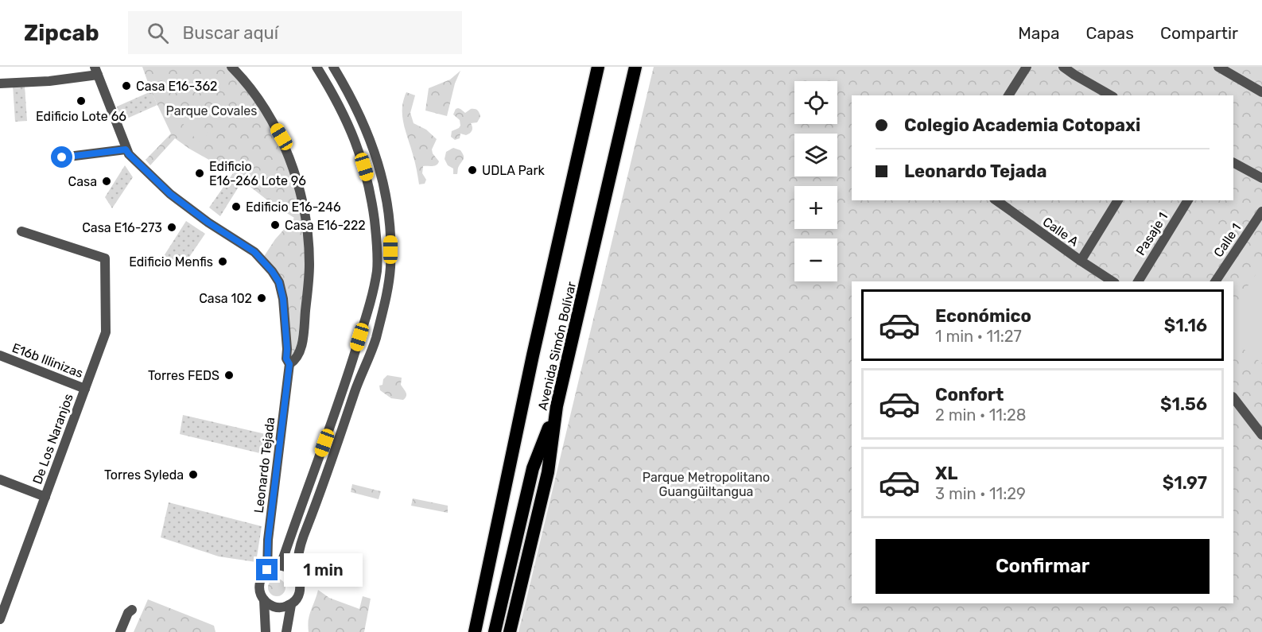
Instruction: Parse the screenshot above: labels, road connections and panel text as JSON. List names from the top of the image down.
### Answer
{
  "streets": {
    "highway": ["Avenida Simón Bolívar"],
    "street": [
      "Calle A",
      "Pasaje 1",
      "Calle 1",
      "E16b Illinizas",
      "De Los Naranjos",
      "Leonardo Tejada"
    ]
  },
  "crossings": [
    ["E16b Illinizas", "De Los Naranjos"]
  ],
  "parks": ["Parque Covales", "Parque Metropolitano Guangüiltangua"],
  "places": [
    "Casa E16-362",
    "Edificio Lote 66",
    "UDLA Park",
    "Edificio E16-266 Lote 96",
    "Casa",
    "Edificio E16-246",
    "Casa E16-222",
    "Casa E16-273",
    "Edificio Menfis",
    "Casa 102",
    "Torres FEDS",
    "Torres Syleda"
  ],
  "page": {
    "header": "Zipcab",
    "search": "Buscar aquí",
    "nav": ["Mapa", "Capas", "Compartir"],
    "map_buttons": ["+", "−"],
    "banner": ["Colegio Academia Cotopaxi", "Leonardo Tejada"],
    "list": [
      {
        "name": "Económico",
        "note": "1 min · 11:27",
        "value": "$1.16"
      },
      {
        "name": "Confort",
        "note": "2 min · 11:28",
        "value": "$1.56"
      },
      {
        "name": "XL",
        "note": "3 min · 11:29",
        "value": "$1.97"
      }
    ],
    "buttons": "Confirmar",
    "bubble": "1 min"
  }
}
